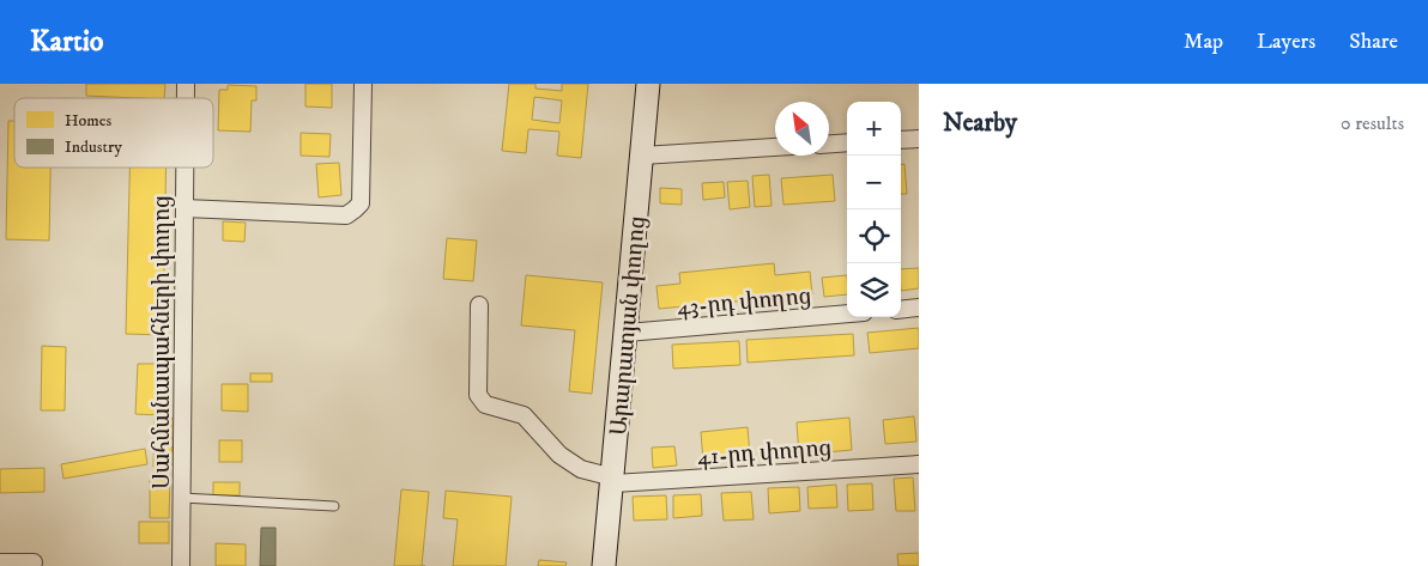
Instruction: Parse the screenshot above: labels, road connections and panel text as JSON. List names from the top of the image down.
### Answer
{
  "streets": {
    "main road": ["Արարատյան փողոց"],
    "street": ["43-րդ փողոց", "Սահմանապահների փողոց", "41-րդ փողոց"]
  },
  "crossings": [
    ["43-րդ փողոց", "Արարատյան փողոց"],
    ["Արարատյան փողոց", "41-րդ փողոց"]
  ],
  "legend": ["Homes", "Industry"],
  "north": "top left",
  "page": {
    "header": "Kartio",
    "nav": ["Map", "Layers", "Share"],
    "heading": ["Nearby", "0 results"],
    "map_buttons": ["+", "−"]
  }
}
